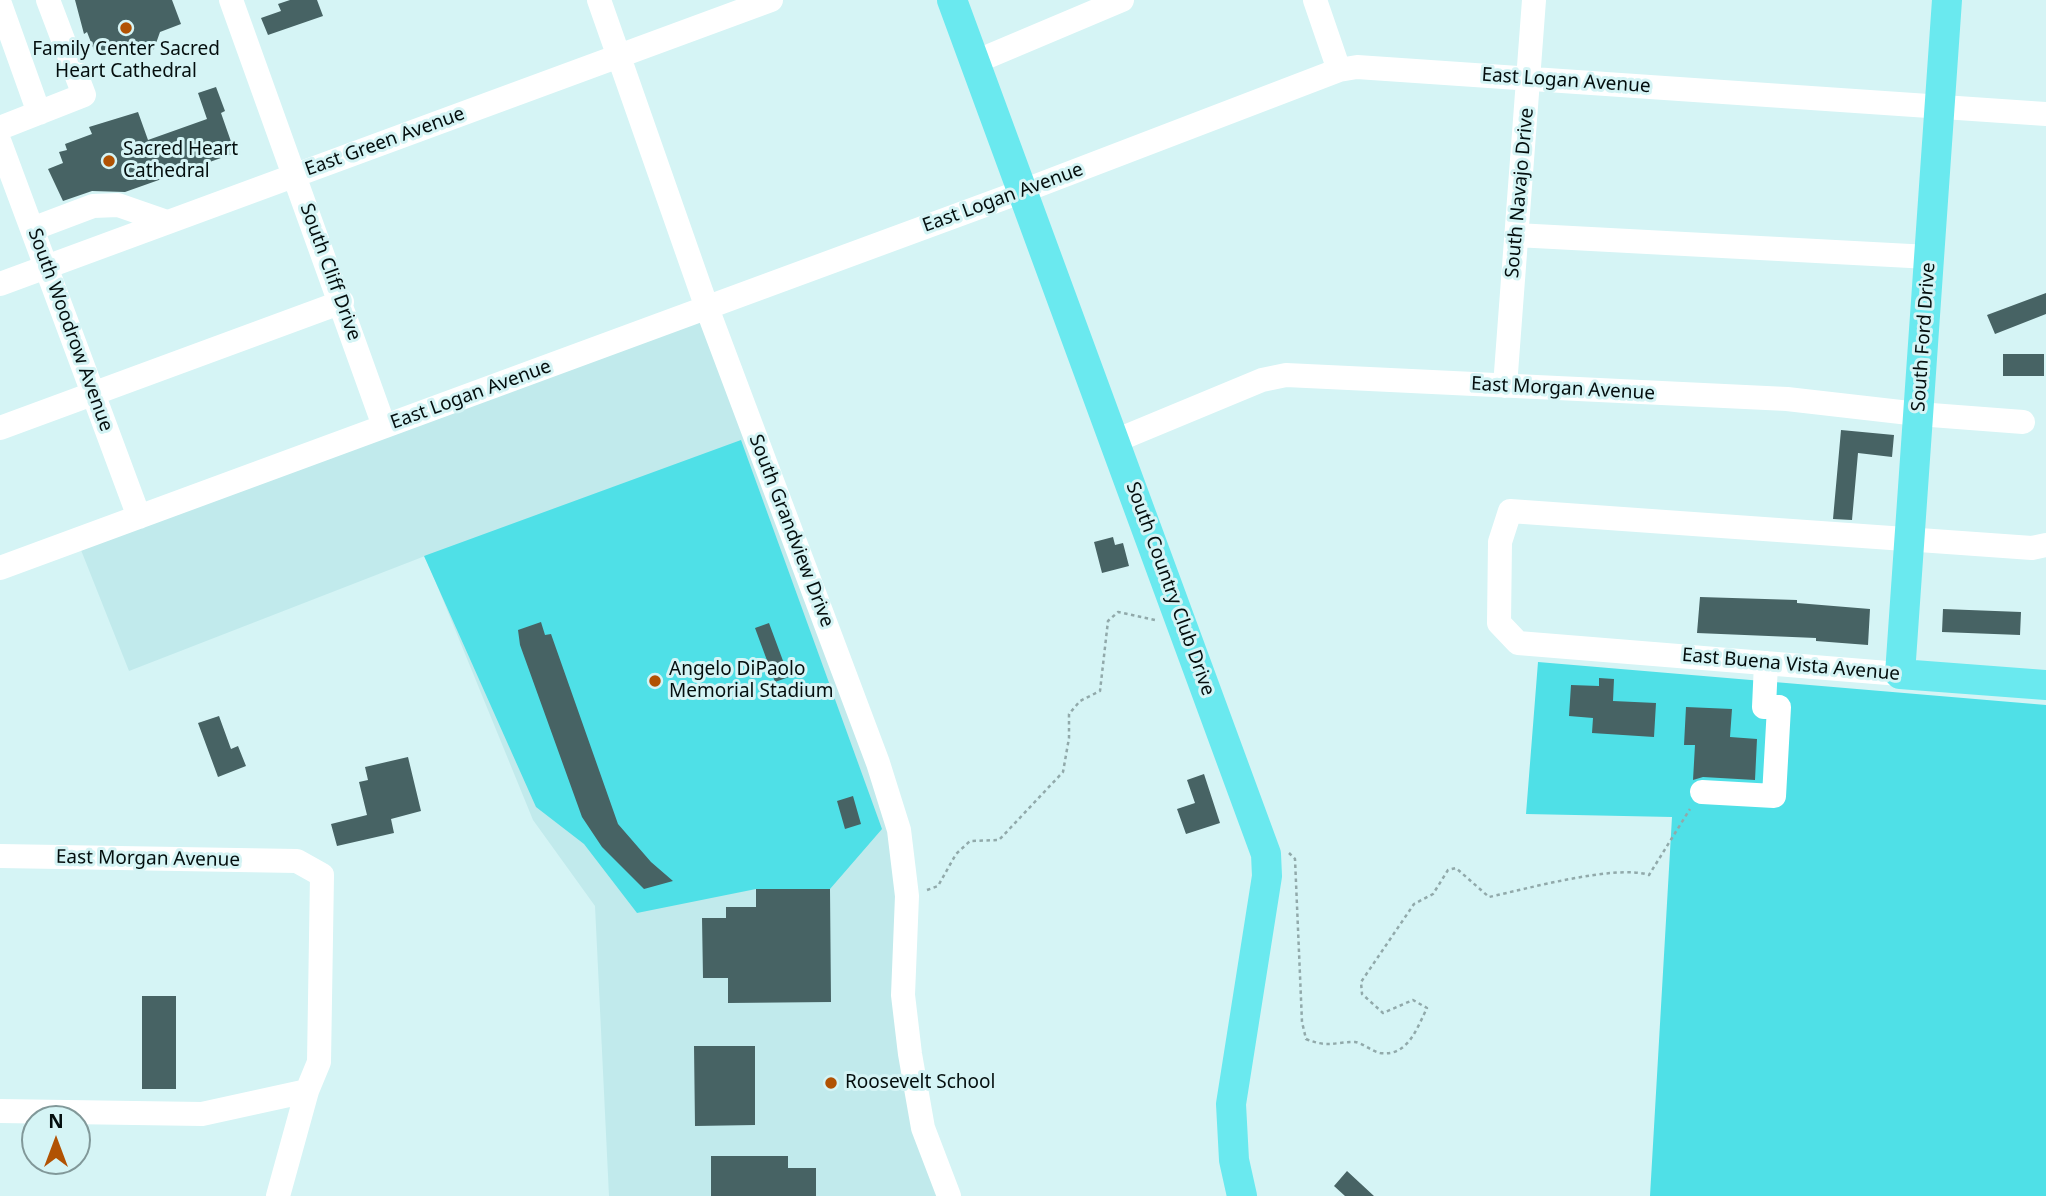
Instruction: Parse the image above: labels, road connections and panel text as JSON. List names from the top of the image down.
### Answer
{
  "streets": {
    "main road": ["South Ford Drive", "South Country Club Drive", "East Buena Vista Avenue"],
    "street": [
      "East Logan Avenue",
      "East Green Avenue",
      "South Navajo Drive",
      "South Cliff Drive",
      "South Woodrow Avenue",
      "East Morgan Avenue",
      "South Grandview Drive"
    ]
  },
  "crossings": [
    ["East Logan Avenue", "South Navajo Drive"],
    ["East Logan Avenue", "South Cliff Drive"],
    ["East Logan Avenue", "South Woodrow Avenue"],
    ["East Logan Avenue", "South Ford Drive"],
    ["East Logan Avenue", "South Grandview Drive"],
    ["East Logan Avenue", "South Country Club Drive"],
    ["East Green Avenue", "South Cliff Drive"],
    ["East Green Avenue", "South Woodrow Avenue"],
    ["East Green Avenue", "South Grandview Drive"],
    ["South Navajo Drive", "East Morgan Avenue"],
    ["South Ford Drive", "East Morgan Avenue"],
    ["South Ford Drive", "East Buena Vista Avenue"],
    ["East Morgan Avenue", "South Country Club Drive"]
  ],
  "places": [
    "Family Center Sacred Heart Cathedral",
    "Sacred Heart Cathedral",
    "Angelo DiPaolo Memorial Stadium",
    "Roosevelt School"
  ],
  "north": "top"
}
